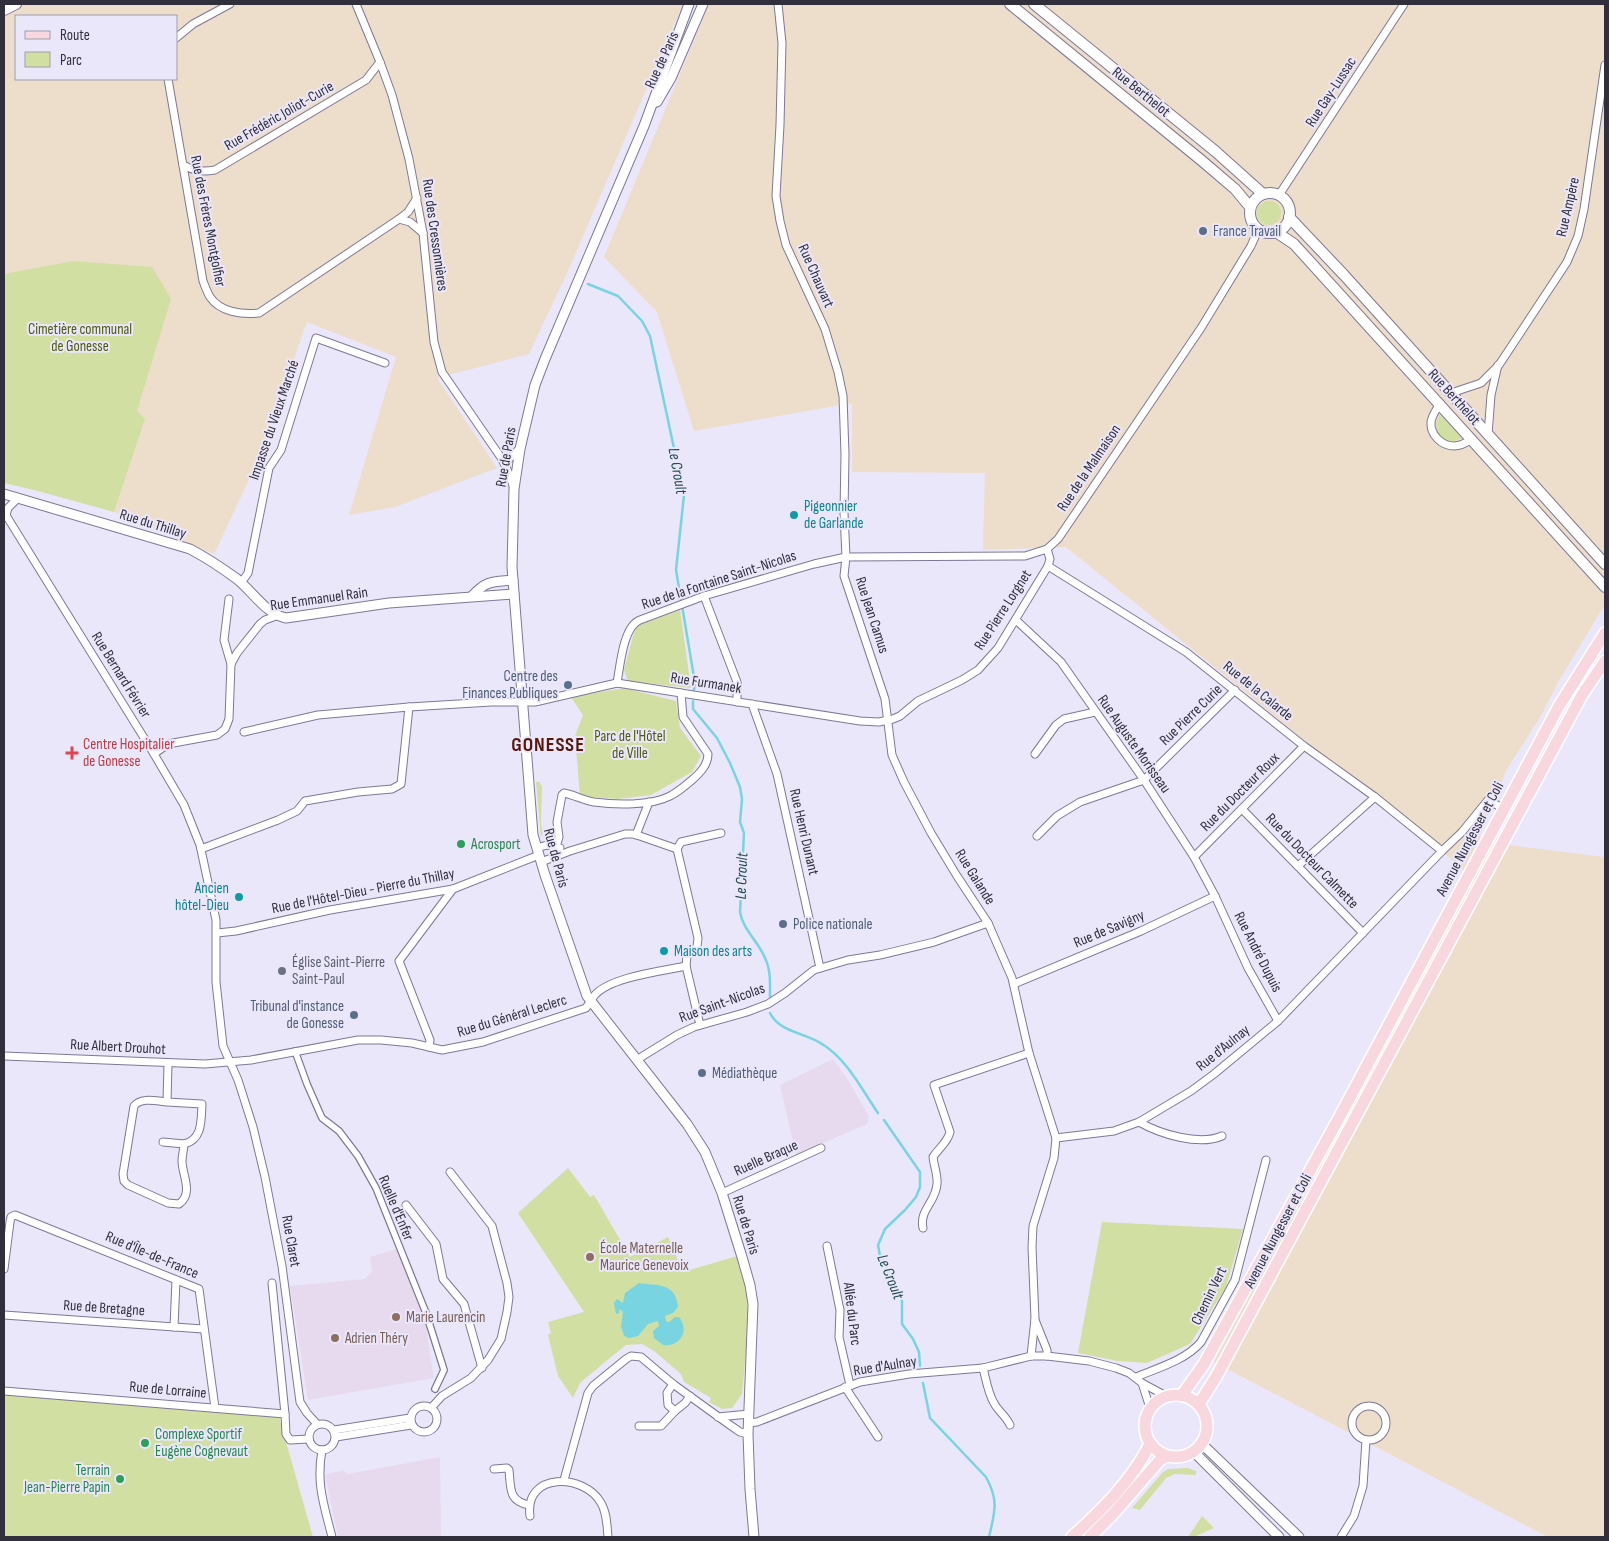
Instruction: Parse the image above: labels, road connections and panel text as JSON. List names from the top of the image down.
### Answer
{
  "streets": {
    "main road": ["Rue Berthelot", "Avenue Nungesser et Coli"],
    "street": [
      "Rue de Paris",
      "Rue Gay-Lussac",
      "Rue Frédéric Joliot-Curie",
      "Rue Ampère",
      "Rue des Frères Montgolfier",
      "Rue des Cressonnières",
      "Rue Chauvart",
      "Impasse du Vieux Marché",
      "Rue de la Malmaison",
      "Rue du Thillay",
      "Rue de la Fontaine Saint-Nicolas",
      "Rue Emmanuel Rain",
      "Rue Pierre Lorgnet",
      "Rue Jean Camus",
      "Rue Bernard Février",
      "Rue Furmanek",
      "Rue de la Calarde",
      "Rue Pierre Curie",
      "Rue Auguste Morisseau",
      "Rue du Docteur Roux",
      "Rue Henri Dunant",
      "Rue du Docteur Calmette",
      "Rue Galande",
      "Rue de l'Hôtel-Dieu - Pierre du Thillay",
      "Rue de Savigny",
      "Rue André Dupuis",
      "Rue Saint-Nicolas",
      "Rue du Général Leclerc",
      "Rue Albert Drouhot",
      "Rue d'Aulnay",
      "Ruelle Braque",
      "Ruelle d'Enfer",
      "Rue Claret",
      "Rue d'Île-de-France",
      "Chemin Vert",
      "Rue de Bretagne",
      "Allée du Parc",
      "Rue de Lorraine"
    ]
  },
  "crossings": [
    ["Rue de Paris", "Rue des Cressonnières"],
    ["Rue de Paris", "Rue Emmanuel Rain"],
    ["Rue de Paris", "Rue Furmanek"],
    ["Rue de Paris", "Rue de l'Hôtel-Dieu - Pierre du Thillay"],
    ["Rue de Paris", "Rue Saint-Nicolas"],
    ["Rue de Paris", "Rue du Général Leclerc"],
    ["Rue de Paris", "Rue d'Aulnay"],
    ["Rue de Paris", "Ruelle Braque"],
    ["Rue Berthelot", "Rue Gay-Lussac"],
    ["Rue Berthelot", "Rue Ampère"],
    ["Rue Berthelot", "Rue de la Malmaison"],
    ["Rue Gay-Lussac", "Rue de la Malmaison"],
    ["Rue Frédéric Joliot-Curie", "Rue des Frères Montgolfier"],
    ["Rue Frédéric Joliot-Curie", "Rue des Cressonnières"],
    ["Rue des Frères Montgolfier", "Rue des Cressonnières"],
    ["Rue Chauvart", "Rue de la Fontaine Saint-Nicolas"],
    ["Rue Chauvart", "Rue Jean Camus"],
    ["Impasse du Vieux Marché", "Rue du Thillay"],
    ["Rue de la Malmaison", "Rue Pierre Lorgnet"],
    ["Rue du Thillay", "Rue Emmanuel Rain"],
    ["Rue du Thillay", "Rue Bernard Février"],
    ["Rue de la Fontaine Saint-Nicolas", "Rue Jean Camus"],
    ["Rue de la Fontaine Saint-Nicolas", "Rue Furmanek"],
    ["Rue Pierre Lorgnet", "Rue Jean Camus"],
    ["Rue Pierre Lorgnet", "Rue Furmanek"],
    ["Rue Pierre Lorgnet", "Rue de la Calarde"],
    ["Rue Pierre Lorgnet", "Rue Auguste Morisseau"],
    ["Rue Pierre Lorgnet", "Rue Galande"],
    ["Rue Jean Camus", "Rue Furmanek"],
    ["Rue Jean Camus", "Rue Galande"],
    ["Rue Bernard Février", "Rue de l'Hôtel-Dieu - Pierre du Thillay"],
    ["Rue Bernard Février", "Rue du Général Leclerc"],
    ["Rue Bernard Février", "Rue Albert Drouhot"],
    ["Rue Bernard Février", "Rue Claret"],
    ["Rue Furmanek", "Rue Henri Dunant"],
    ["Rue Furmanek", "Rue Galande"],
    ["Rue de la Calarde", "Rue Pierre Curie"],
    ["Rue de la Calarde", "Rue du Docteur Roux"],
    ["Rue de la Calarde", "Rue d'Aulnay"],
    ["Rue Pierre Curie", "Rue Auguste Morisseau"],
    ["Rue Auguste Morisseau", "Rue du Docteur Roux"],
    ["Rue Auguste Morisseau", "Rue de Savigny"],
    ["Rue Auguste Morisseau", "Rue André Dupuis"],
    ["Rue du Docteur Roux", "Rue du Docteur Calmette"],
    ["Rue Henri Dunant", "Rue Saint-Nicolas"],
    ["Avenue Nungesser et Coli", "Rue d'Aulnay"],
    ["Rue du Docteur Calmette", "Rue d'Aulnay"],
    ["Rue Galande", "Rue de Savigny"],
    ["Rue Galande", "Rue Saint-Nicolas"],
    ["Rue Galande", "Rue d'Aulnay"],
    ["Rue de Savigny", "Rue André Dupuis"],
    ["Rue André Dupuis", "Rue d'Aulnay"],
    ["Rue du Général Leclerc", "Rue Albert Drouhot"],
    ["Rue du Général Leclerc", "Ruelle d'Enfer"],
    ["Rue du Général Leclerc", "Rue Claret"],
    ["Rue Albert Drouhot", "Rue Claret"],
    ["Rue d'Aulnay", "Chemin Vert"],
    ["Rue d'Aulnay", "Allée du Parc"],
    ["Rue d'Île-de-France", "Rue de Bretagne"],
    ["Rue d'Île-de-France", "Rue de Lorraine"]
  ],
  "districts": ["GONESSE"],
  "water": ["Le Croult"],
  "parks": ["Cimetière communal de Gonesse", "Parc de l'Hôtel de Ville"],
  "places": {
    "other": [
      "France Travail",
      "Pigeonnier de Garlande",
      "Centre des Finances Publiques",
      "Acrosport",
      "Ancien hôtel-Dieu",
      "Police nationale",
      "Maison des arts",
      "Église Saint-Pierre Saint-Paul",
      "Tribunal d'instance de Gonesse",
      "Médiathèque",
      "École Maternelle Maurice Genevoix",
      "Marie Laurencin",
      "Adrien Théry",
      "Complexe Sportif Eugène Cognevaut",
      "Terrain Jean-Pierre Papin"
    ],
    "health": ["Centre Hospitalier de Gonesse"]
  },
  "legend": ["Route", "Parc"]
}
